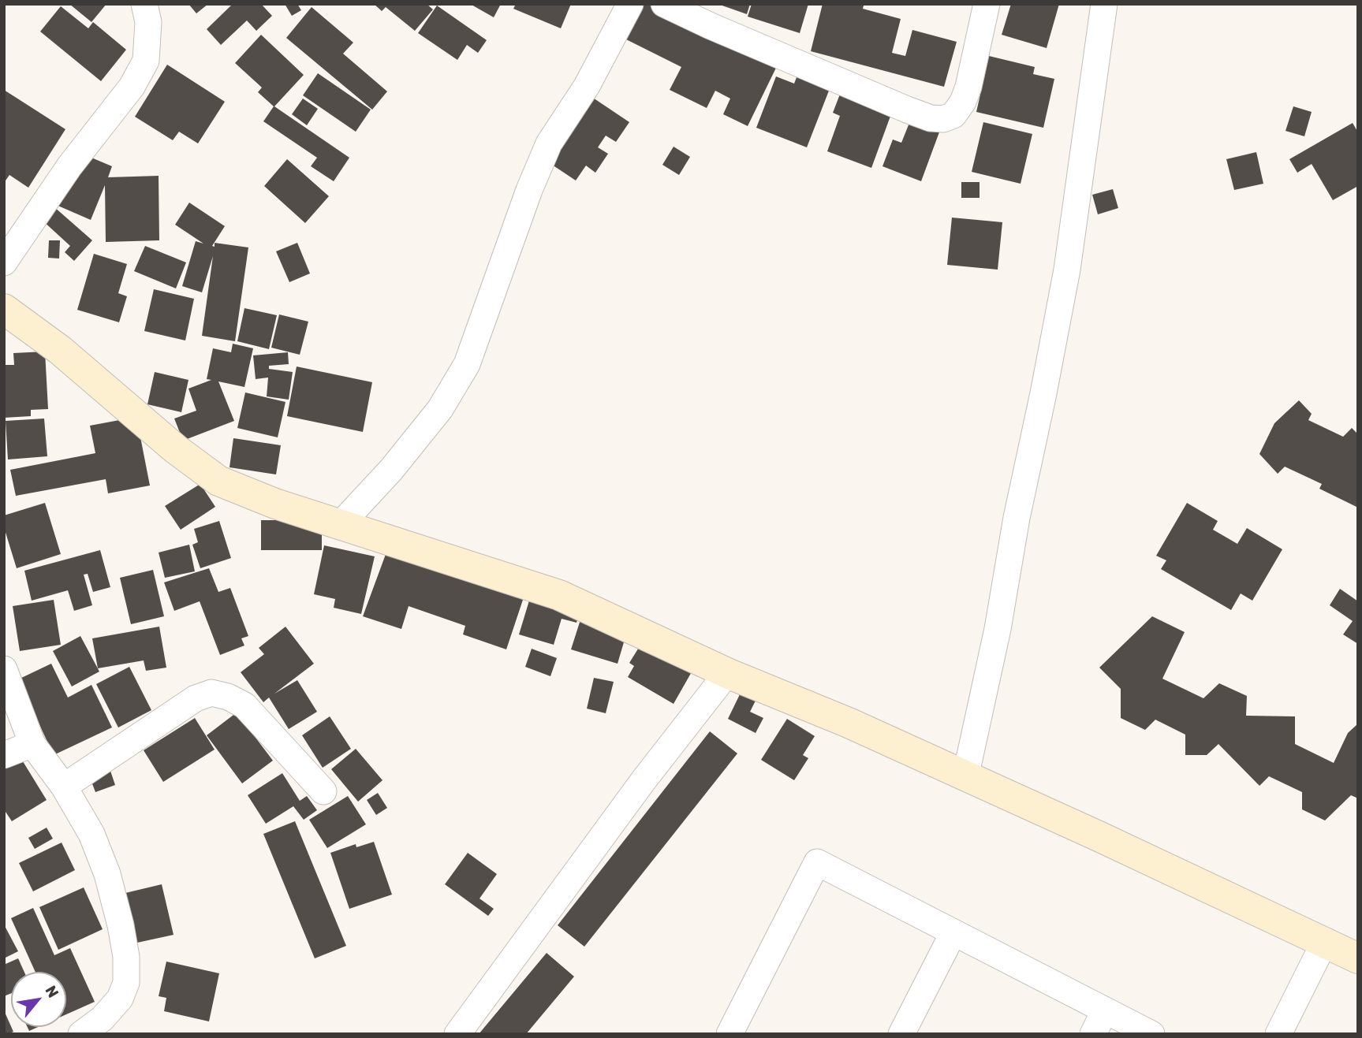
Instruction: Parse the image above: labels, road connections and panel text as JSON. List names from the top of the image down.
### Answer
{
  "north": "top right"
}
